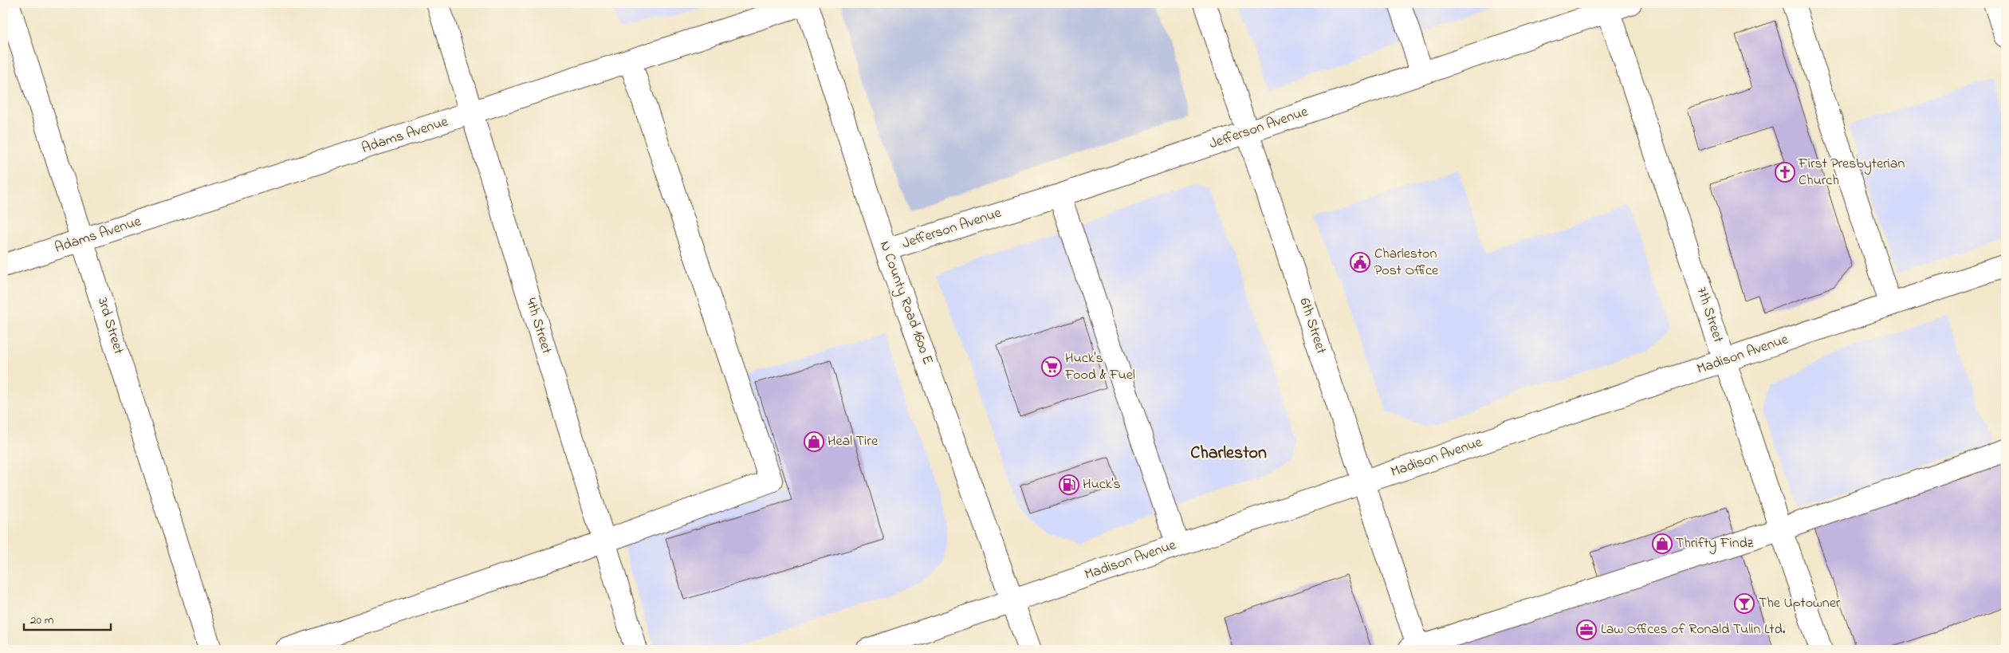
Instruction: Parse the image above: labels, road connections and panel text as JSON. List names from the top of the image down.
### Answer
{
  "streets": {
    "street": [
      "Jefferson Avenue",
      "Adams Avenue",
      "N County Road 1600 E",
      "7th Street",
      "3rd Street",
      "4th Street",
      "6th Street",
      "Madison Avenue"
    ]
  },
  "crossings": [
    ["Jefferson Avenue", "N County Road 1600 E"],
    ["Jefferson Avenue", "7th Street"],
    ["Jefferson Avenue", "6th Street"],
    ["Adams Avenue", "N County Road 1600 E"],
    ["Adams Avenue", "3rd Street"],
    ["Adams Avenue", "4th Street"],
    ["N County Road 1600 E", "Madison Avenue"],
    ["7th Street", "Madison Avenue"],
    ["6th Street", "Madison Avenue"]
  ],
  "districts": ["Charleston"],
  "places": {
    "church": ["First Presbyterian Church"],
    "public building": ["Charleston Post Office"],
    "supermarket": ["Huck's Food & Fuel"],
    "shop": ["Heal Tire", "Thrifty Findz"],
    "fuel station": ["Huck's"],
    "bar": ["The Uptowner"],
    "office": ["Law Offices of Ronald Tulin Ltd."]
  },
  "scale_bar": "20 m"
}
